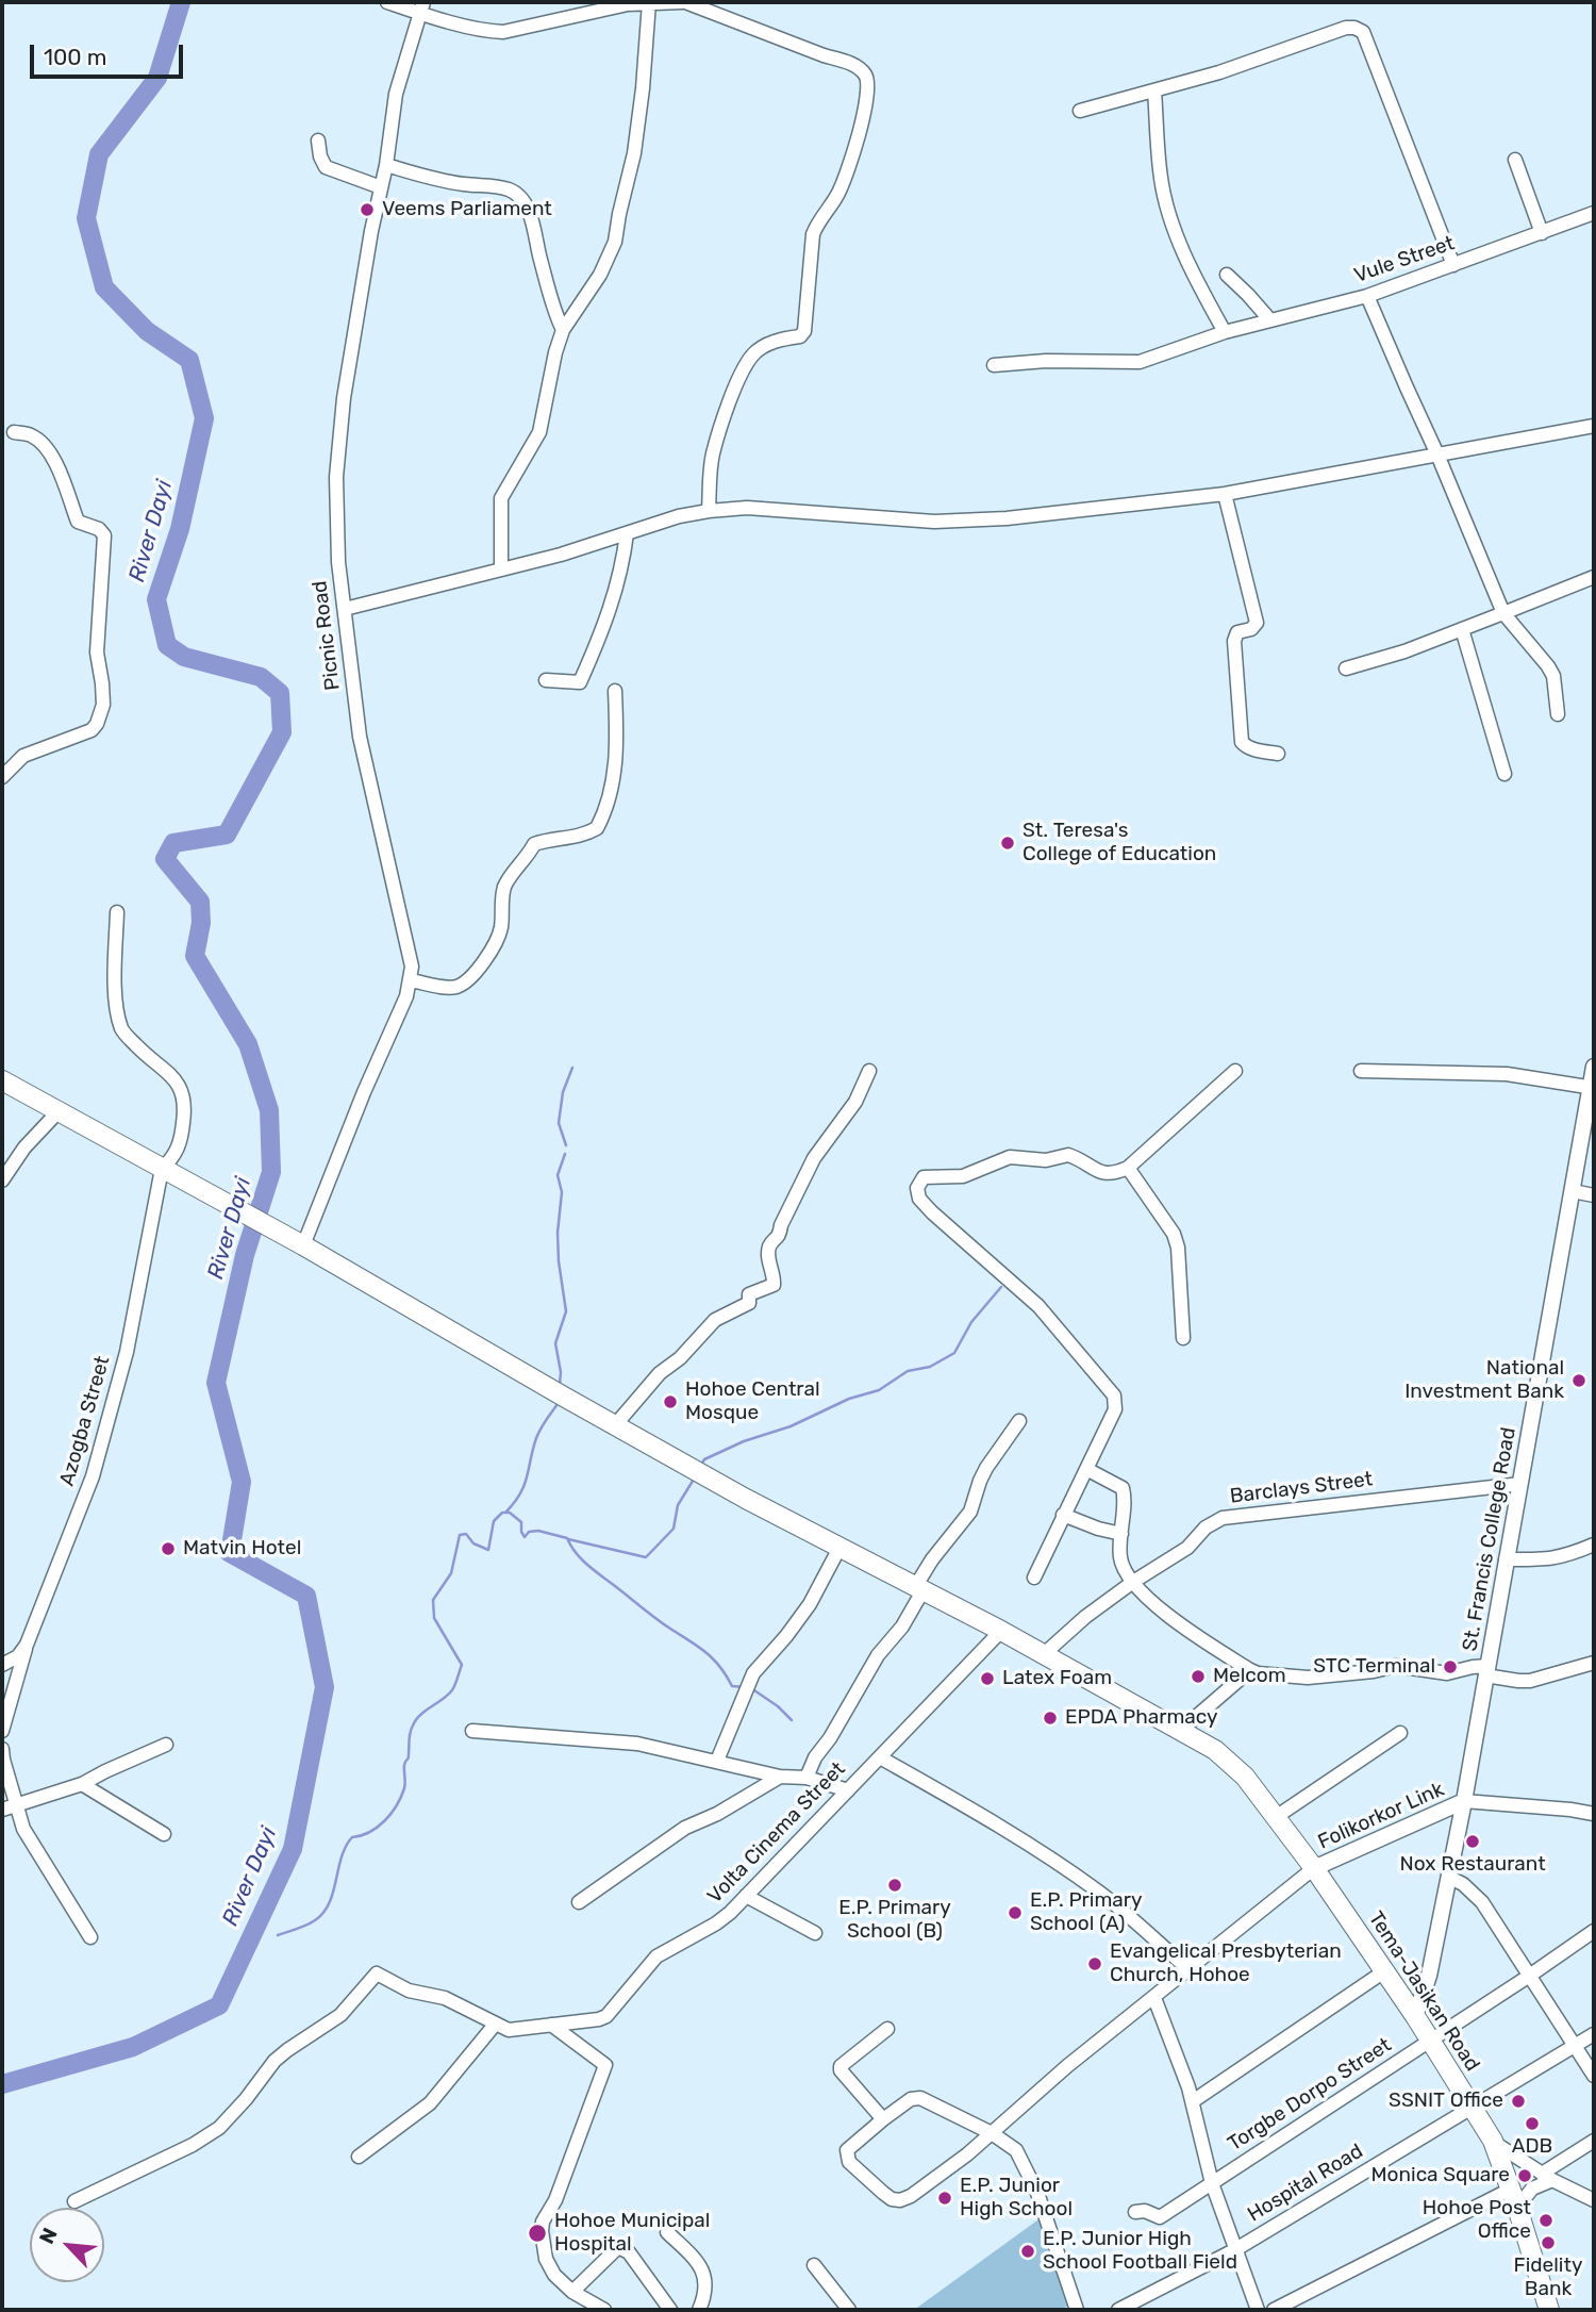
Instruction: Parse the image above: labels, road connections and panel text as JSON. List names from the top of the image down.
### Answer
{
  "streets": {
    "highway": ["Tema-Jasikan Road"],
    "main road": ["St. Francis College Road", "Folikorkor Link"],
    "street": [
      "Vule Street",
      "Picnic Road",
      "Azogba Street",
      "Barclays Street",
      "Volta Cinema Street",
      "Torgbe Dorpo Street",
      "Hospital Road"
    ]
  },
  "crossings": [
    ["Picnic Road", "Tema-Jasikan Road"],
    ["Azogba Street", "Tema-Jasikan Road"],
    ["Barclays Street", "St. Francis College Road"],
    ["Barclays Street", "Tema-Jasikan Road"],
    ["St. Francis College Road", "Folikorkor Link"],
    ["St. Francis College Road", "Tema-Jasikan Road"],
    ["Folikorkor Link", "Tema-Jasikan Road"],
    ["Volta Cinema Street", "Tema-Jasikan Road"],
    ["Tema-Jasikan Road", "Torgbe Dorpo Street"],
    ["Tema-Jasikan Road", "Hospital Road"]
  ],
  "water": ["River Dayi"],
  "places": [
    "Veems Parliament",
    "St. Teresa's College of Education",
    "National Investment Bank",
    "Hohoe Central Mosque",
    "Matvin Hotel",
    "STC Terminal",
    "Melcom",
    "Latex Foam",
    "EPDA Pharmacy",
    "Nox Restaurant",
    "E.P. Primary School (B)",
    "E.P. Primary School (A)",
    "Evangelical Presbyterian Church, Hohoe",
    "SSNIT Office",
    "ADB",
    "Monica Square",
    "E.P. Junior High School",
    "Hohoe Post Office",
    "Hohoe Municipal Hospital",
    "Fidelity Bank",
    "E.P. Junior High School Football Field"
  ],
  "scale_bar": "100 m",
  "north": "top left"
}
